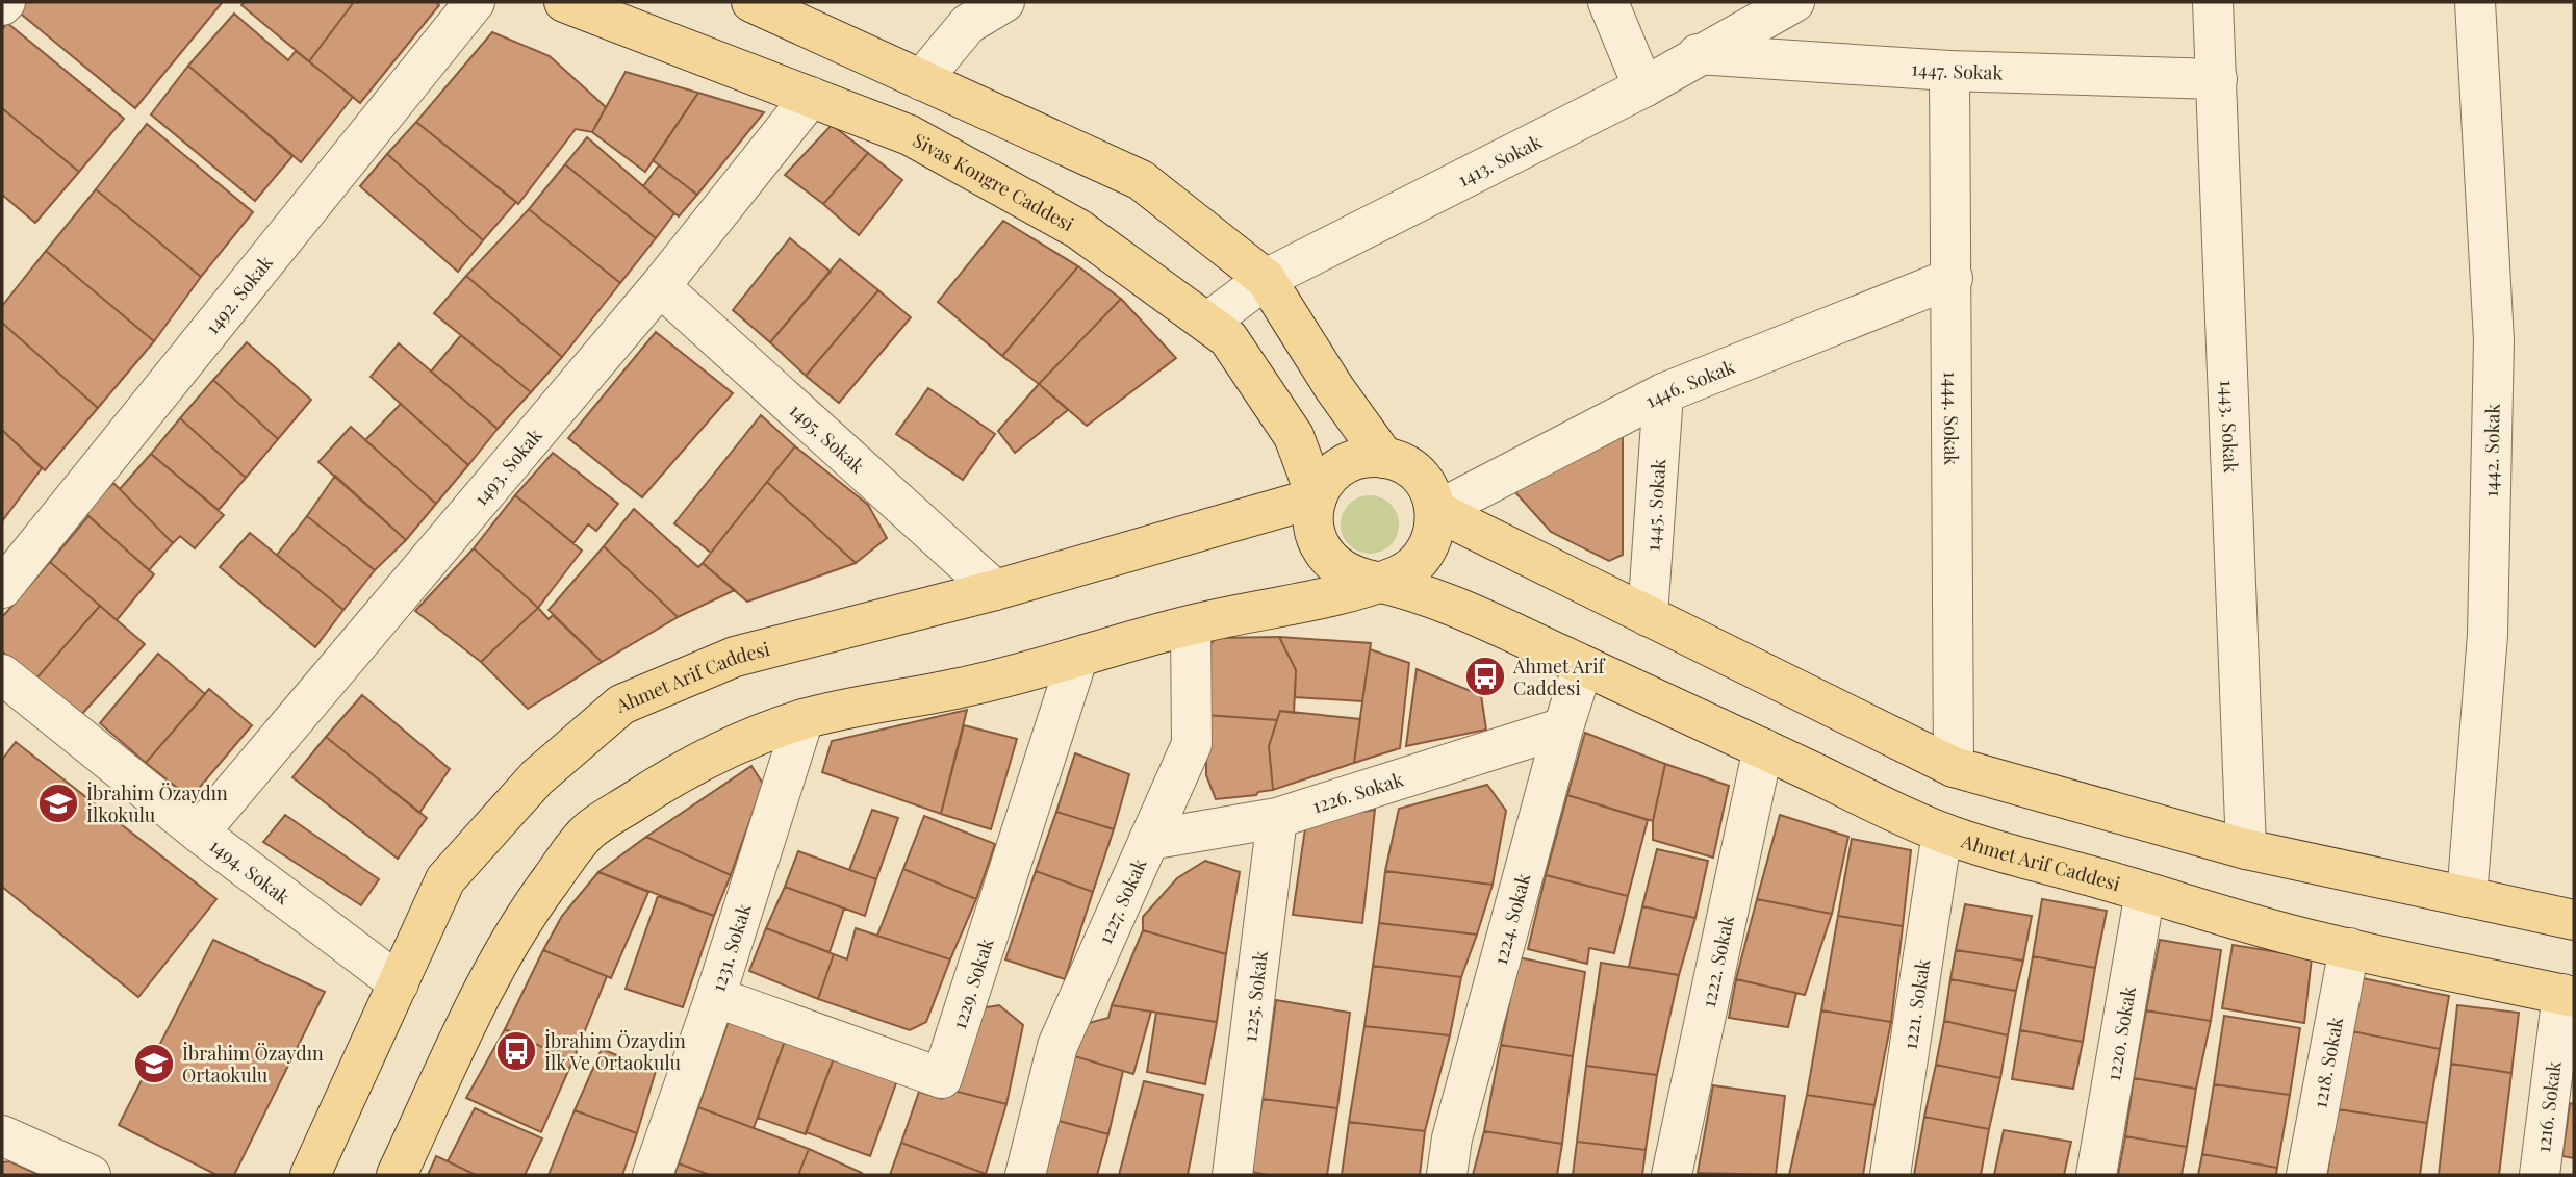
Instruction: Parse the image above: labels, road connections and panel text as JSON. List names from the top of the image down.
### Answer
{
  "streets": {
    "main road": ["Sivas Kongre Caddesi", "Ahmet Arif Caddesi"],
    "street": [
      "1447. Sokak",
      "1413. Sokak",
      "1492. Sokak",
      "1446. Sokak",
      "1444. Sokak",
      "1443. Sokak",
      "1495. Sokak",
      "1442. Sokak",
      "1493. Sokak",
      "1445. Sokak",
      "1226. Sokak",
      "1494. Sokak",
      "1227. Sokak",
      "1224. Sokak",
      "1231. Sokak",
      "1222. Sokak",
      "1229. Sokak",
      "1225. Sokak",
      "1221. Sokak",
      "1220. Sokak",
      "1218. Sokak",
      "1216. Sokak"
    ]
  },
  "crossings": [
    ["1447. Sokak", "1413. Sokak"],
    ["1447. Sokak", "1444. Sokak"],
    ["1447. Sokak", "1443. Sokak"],
    ["1413. Sokak", "Sivas Kongre Caddesi"],
    ["Sivas Kongre Caddesi", "1446. Sokak"],
    ["Sivas Kongre Caddesi", "1493. Sokak"],
    ["Sivas Kongre Caddesi", "Ahmet Arif Caddesi"],
    ["1446. Sokak", "1444. Sokak"],
    ["1446. Sokak", "1445. Sokak"],
    ["1446. Sokak", "Ahmet Arif Caddesi"],
    ["1495. Sokak", "1493. Sokak"],
    ["1495. Sokak", "Ahmet Arif Caddesi"],
    ["1493. Sokak", "1494. Sokak"],
    ["Ahmet Arif Caddesi", "1494. Sokak"],
    ["Ahmet Arif Caddesi", "1224. Sokak"],
    ["Ahmet Arif Caddesi", "1222. Sokak"],
    ["Ahmet Arif Caddesi", "1221. Sokak"],
    ["Ahmet Arif Caddesi", "1220. Sokak"],
    ["Ahmet Arif Caddesi", "1218. Sokak"],
    ["Ahmet Arif Caddesi", "1216. Sokak"],
    ["1226. Sokak", "1227. Sokak"],
    ["1226. Sokak", "1224. Sokak"],
    ["1226. Sokak", "1225. Sokak"],
    ["1231. Sokak", "1229. Sokak"]
  ],
  "places": {
    "bus stop": ["Ahmet Arif Caddesi", "İbrahim Özaydin İlk Ve Ortaokulu"],
    "school or university": ["İbrahim Özaydın İlkokulu", "İbrahim Özaydın Ortaokulu"]
  }
}
